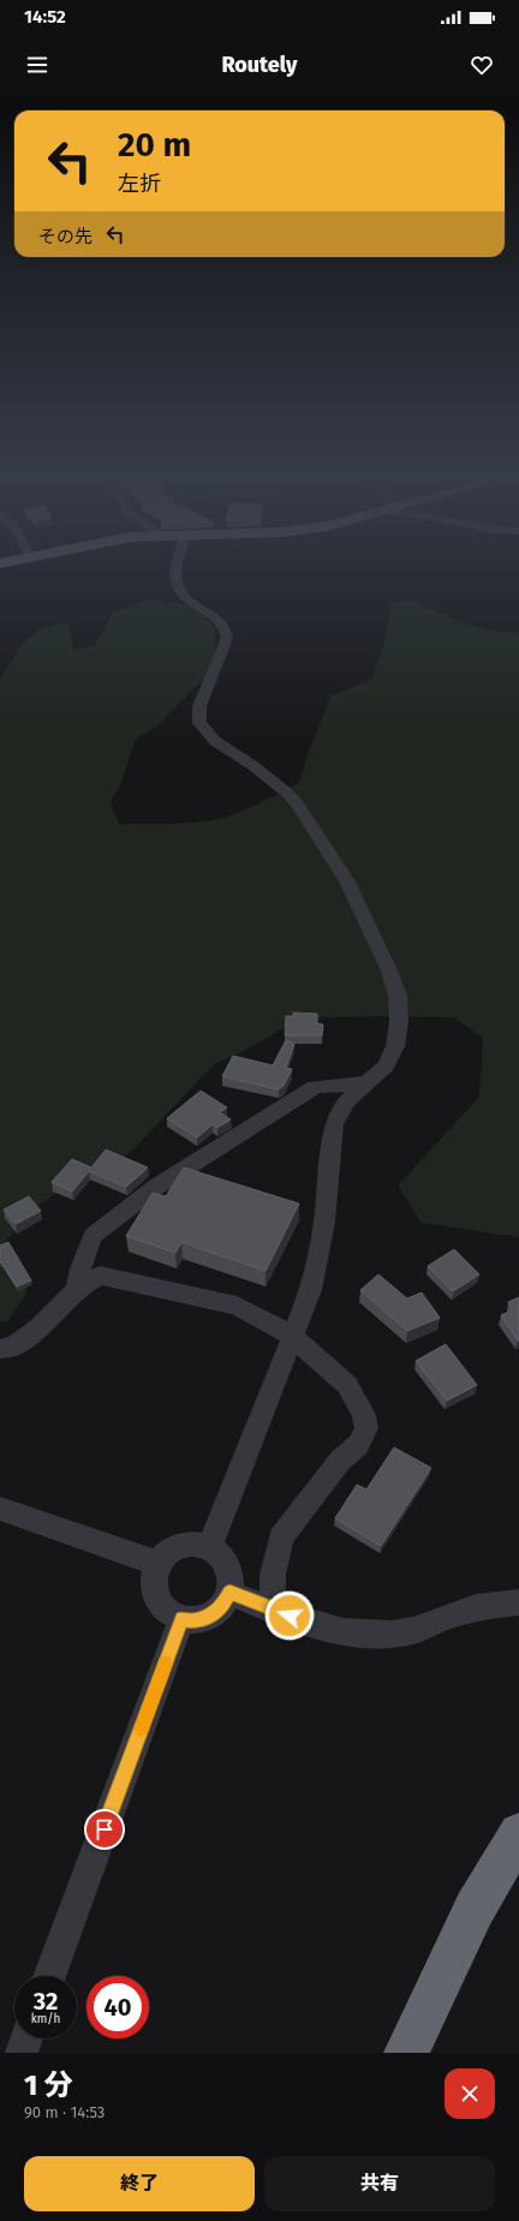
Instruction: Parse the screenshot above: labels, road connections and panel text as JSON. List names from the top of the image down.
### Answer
{
  "page": {
    "status": "14:52",
    "header": "Routely",
    "turn": ["20 m", "左折"],
    "then": "その先",
    "speed": "32 km/h",
    "limit": "40",
    "heading": ["1 分", "90 m · 14:53"],
    "buttons": ["終了", "共有"]
  }
}
